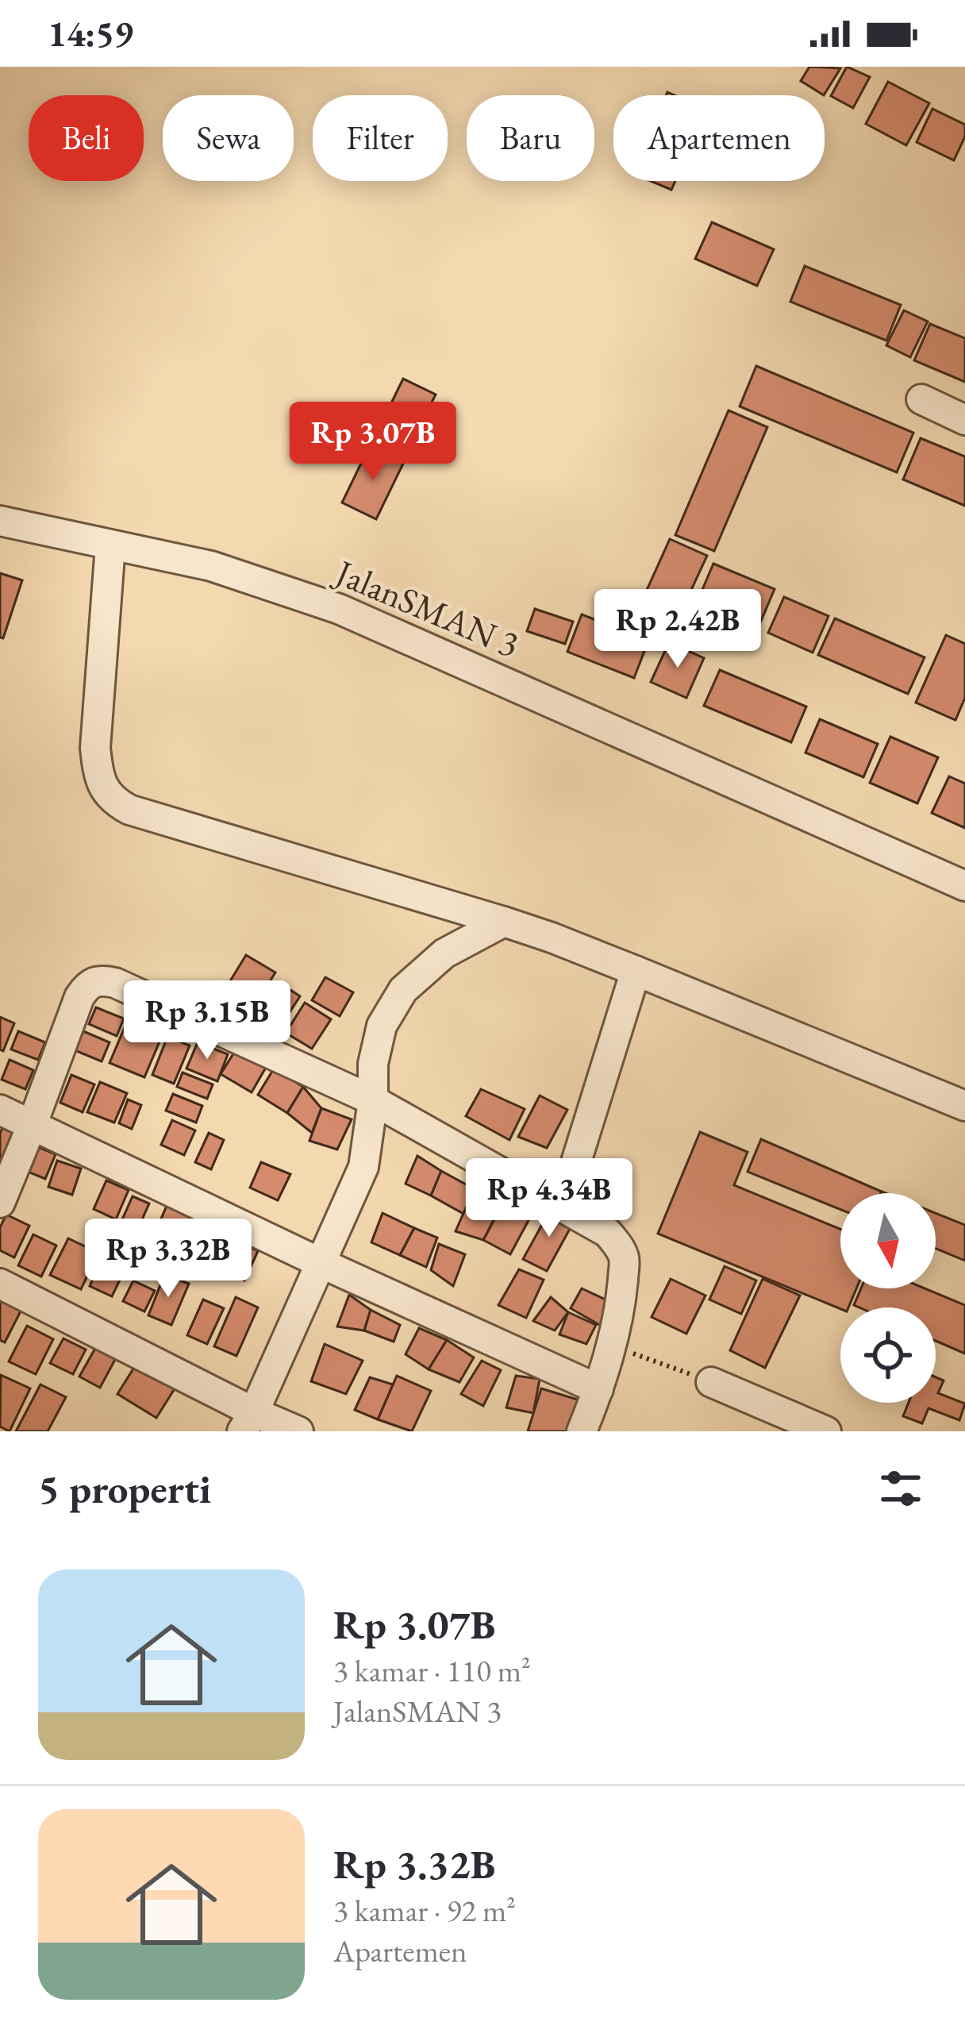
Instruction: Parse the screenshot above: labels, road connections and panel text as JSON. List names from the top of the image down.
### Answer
{
  "streets": {
    "street": ["JalanSMAN 3"]
  },
  "north": "bottom",
  "page": {
    "status": "14:59",
    "chip": [
      "Beli",
      "Sewa",
      "Filter",
      "Baru",
      "Apartemen"
    ],
    "price": [
      "Rp 3.07B",
      "Rp 2.42B",
      "Rp 3.15B",
      "Rp 4.34B",
      "Rp 3.32B"
    ],
    "heading": "5 properti",
    "list": [
      {
        "name": "Rp 3.07B",
        "note": "3 kamar · 110 m² · JalanSMAN 3"
      },
      {
        "name": "Rp 3.32B",
        "note": "3 kamar · 92 m² · Apartemen"
      }
    ]
  }
}
